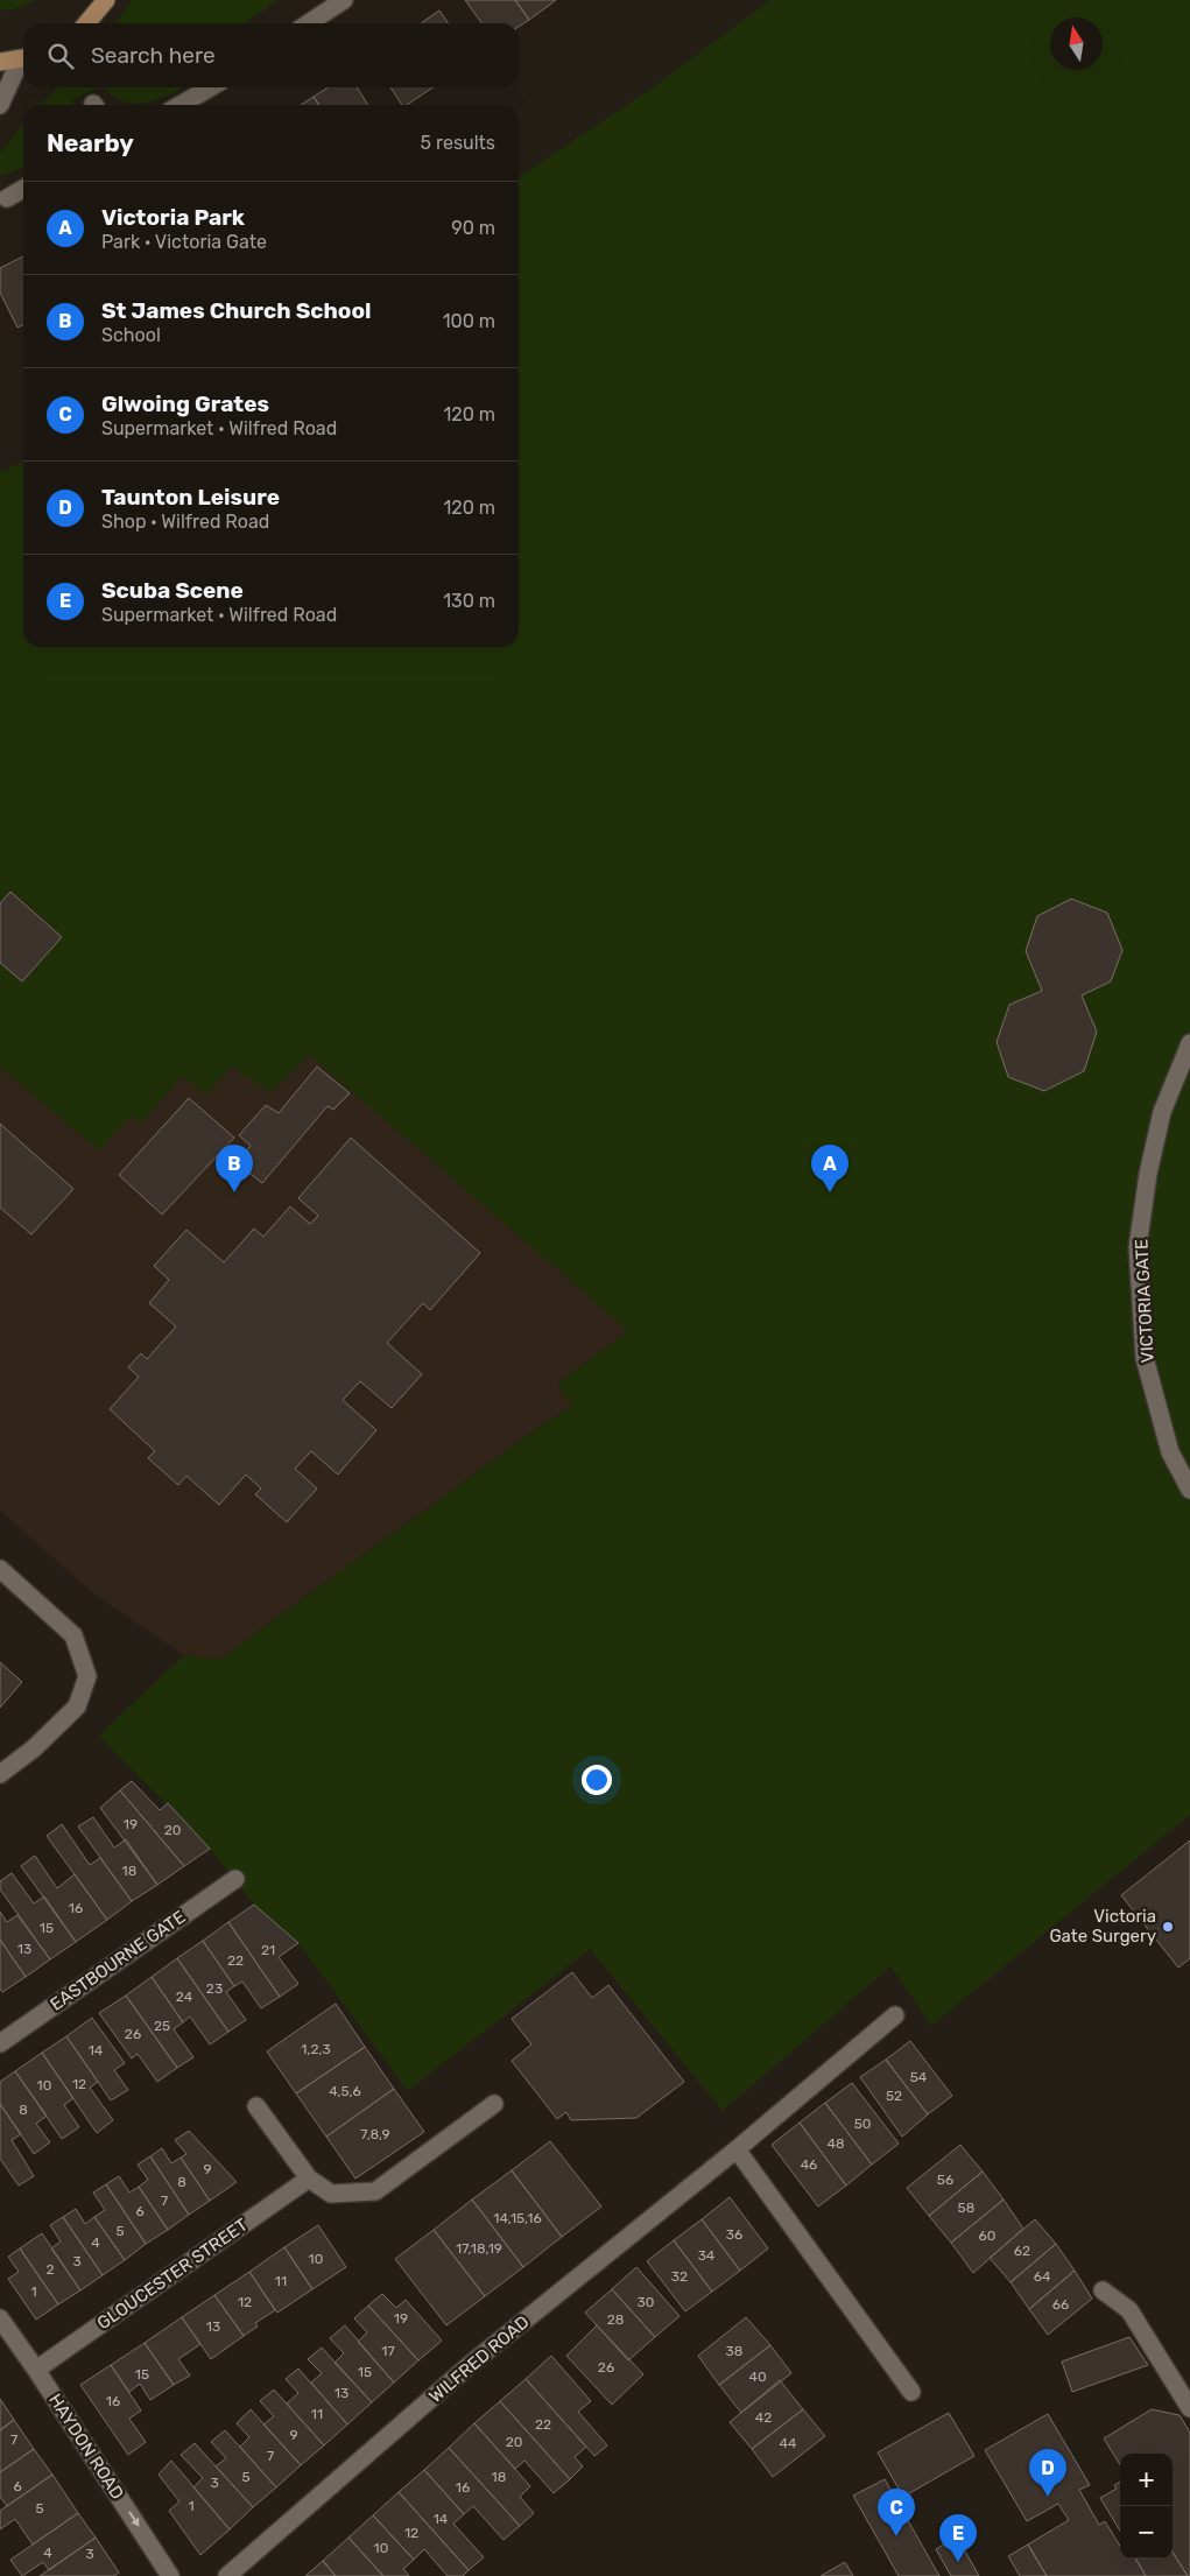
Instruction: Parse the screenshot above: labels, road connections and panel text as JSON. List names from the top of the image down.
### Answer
{
  "streets": {
    "street": [
      "VICTORIA GATE",
      "EASTBOURNE GATE",
      "GLOUCESTER STREET",
      "WILFRED ROAD",
      "HAYDON ROAD"
    ]
  },
  "crossings": [
    ["GLOUCESTER STREET", "HAYDON ROAD"]
  ],
  "one_way": ["HAYDON ROAD"],
  "places": ["Victoria Gate Surgery"],
  "house_numbers": [
    "19",
    "20",
    "18",
    "16",
    "15",
    "13",
    "21",
    "22",
    "23",
    "24",
    "25",
    "26",
    "1,2,3",
    "14",
    "54",
    "12",
    "10",
    "4,5,6",
    "52",
    "8",
    "50",
    "7,8,9",
    "48",
    "46",
    "9",
    "56",
    "8",
    "7",
    "58",
    "6",
    "14,15,16",
    "5",
    "36",
    "60",
    "4",
    "17,18,19",
    "62",
    "34",
    "10",
    "3",
    "2",
    "32",
    "64",
    "11",
    "1",
    "12",
    "30",
    "66",
    "19",
    "28",
    "13",
    "17",
    "38",
    "26",
    "15",
    "15",
    "40",
    "13",
    "16",
    "11",
    "42",
    "22",
    "9",
    "7",
    "20",
    "44",
    "7",
    "5",
    "18",
    "3",
    "6",
    "16",
    "1",
    "5",
    "14",
    "12",
    "10",
    "4",
    "3"
  ],
  "north": "top",
  "page": {
    "search": "Search here",
    "heading": ["Nearby", "5 results"],
    "list": [
      {
        "mark": "A",
        "name": "Victoria Park",
        "note": "Park · Victoria Gate",
        "value": "90 m"
      },
      {
        "mark": "B",
        "name": "St James Church School",
        "note": "School",
        "value": "100 m"
      },
      {
        "mark": "C",
        "name": "Glwoing Grates",
        "note": "Supermarket · Wilfred Road",
        "value": "120 m"
      },
      {
        "mark": "D",
        "name": "Taunton Leisure",
        "note": "Shop · Wilfred Road",
        "value": "120 m"
      },
      {
        "mark": "E",
        "name": "Scuba Scene",
        "note": "Supermarket · Wilfred Road",
        "value": "130 m"
      }
    ],
    "pins": [
      "A",
      "B",
      "D",
      "C",
      "E"
    ],
    "map_buttons": ["+", "−"]
  }
}
